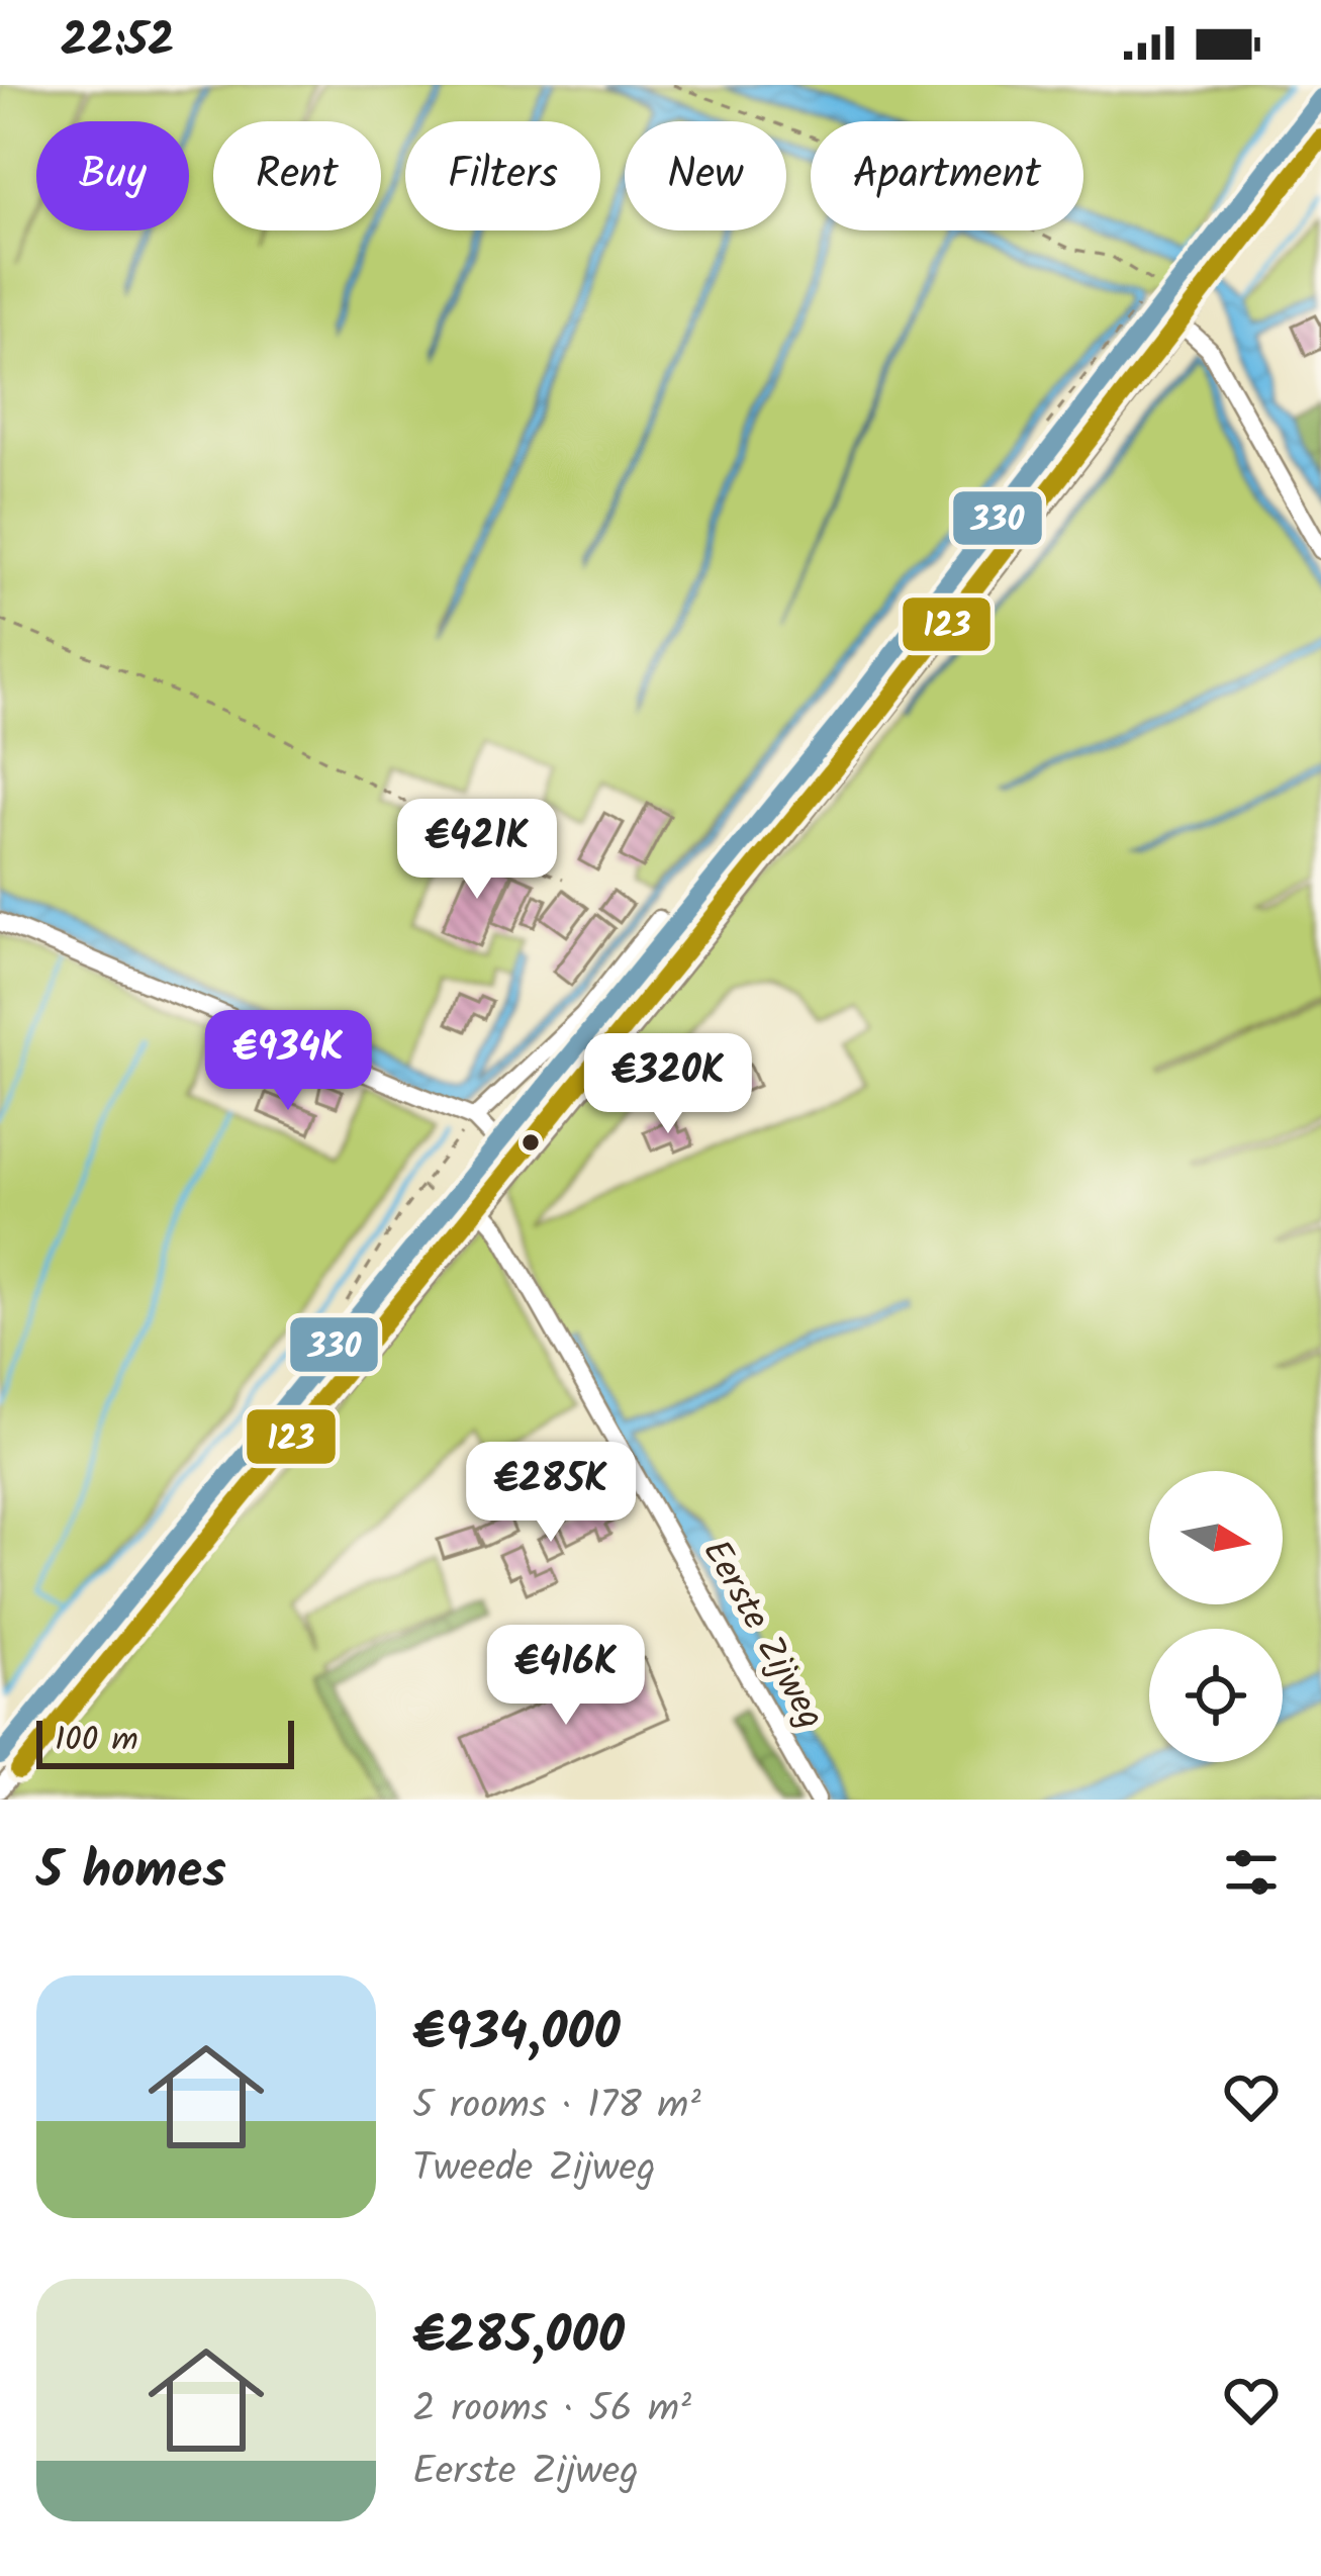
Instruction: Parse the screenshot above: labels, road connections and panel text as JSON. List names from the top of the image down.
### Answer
{
  "streets": {
    "street": ["Eerste Zijweg"]
  },
  "lines": ["transit line 330", "transit line 123"],
  "scale_bar": "100 m",
  "north": "right",
  "page": {
    "status": "22:52",
    "chip": [
      "Buy",
      "Rent",
      "Filters",
      "New",
      "Apartment"
    ],
    "price": [
      "€421K",
      "€934K",
      "€320K",
      "€285K",
      "€416K"
    ],
    "scale": "100 m",
    "heading": "5 homes",
    "list": [
      {
        "name": "€934,000",
        "note": "5 rooms · 178 m² · Tweede Zijweg"
      },
      {
        "name": "€285,000",
        "note": "2 rooms · 56 m² · Eerste Zijweg"
      }
    ]
  }
}
